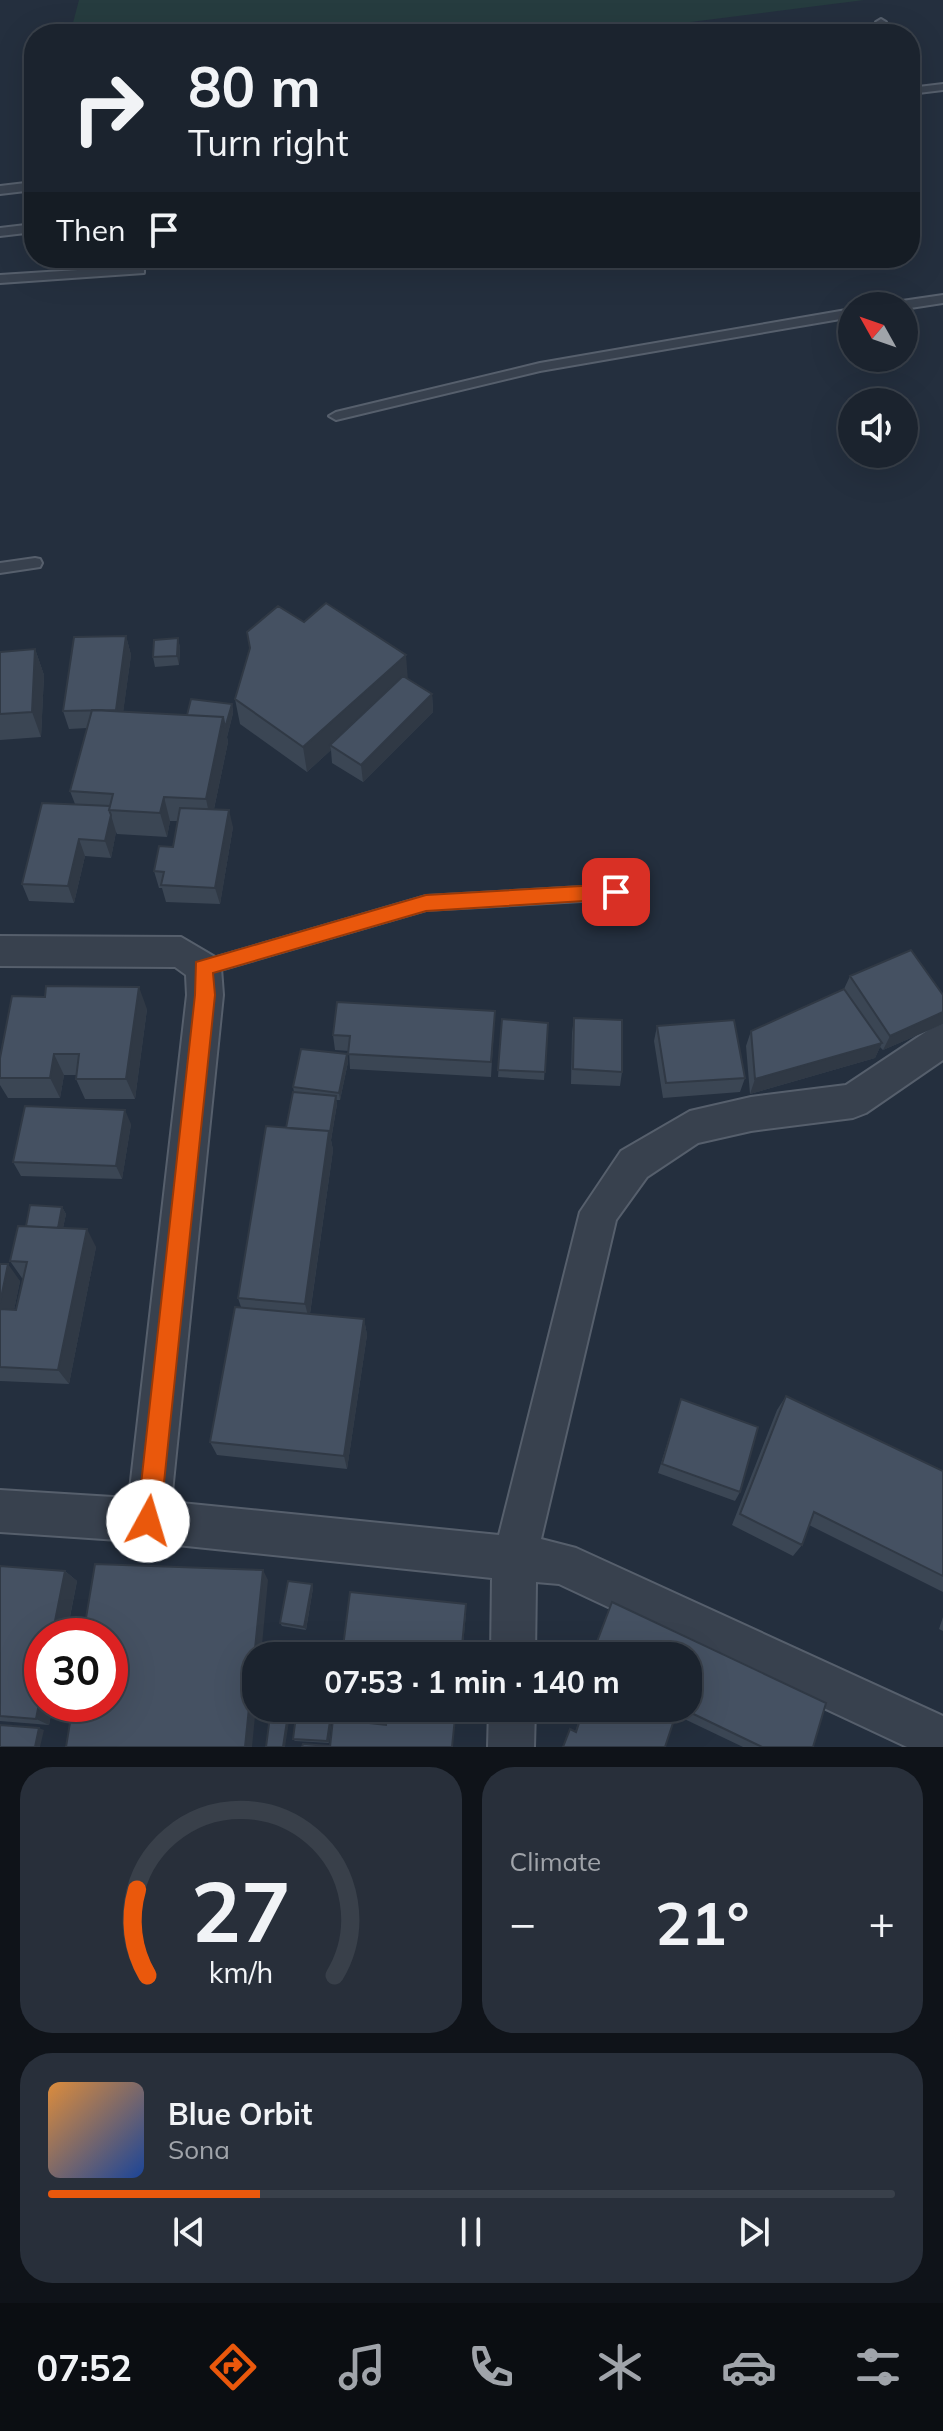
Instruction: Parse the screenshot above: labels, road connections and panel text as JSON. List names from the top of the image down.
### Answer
{
  "north": "top left",
  "page": {
    "turn": ["80 m", "Turn right"],
    "then": "Then",
    "limit": "30",
    "trip": "07:53 · 1 min · 140 m",
    "tile": "Climate",
    "heat": ["−", "21°", "+"],
    "song": ["Blue Orbit", "Sona"],
    "tabs": "07:52",
    "gauge": ["27", "km/h"]
  }
}
